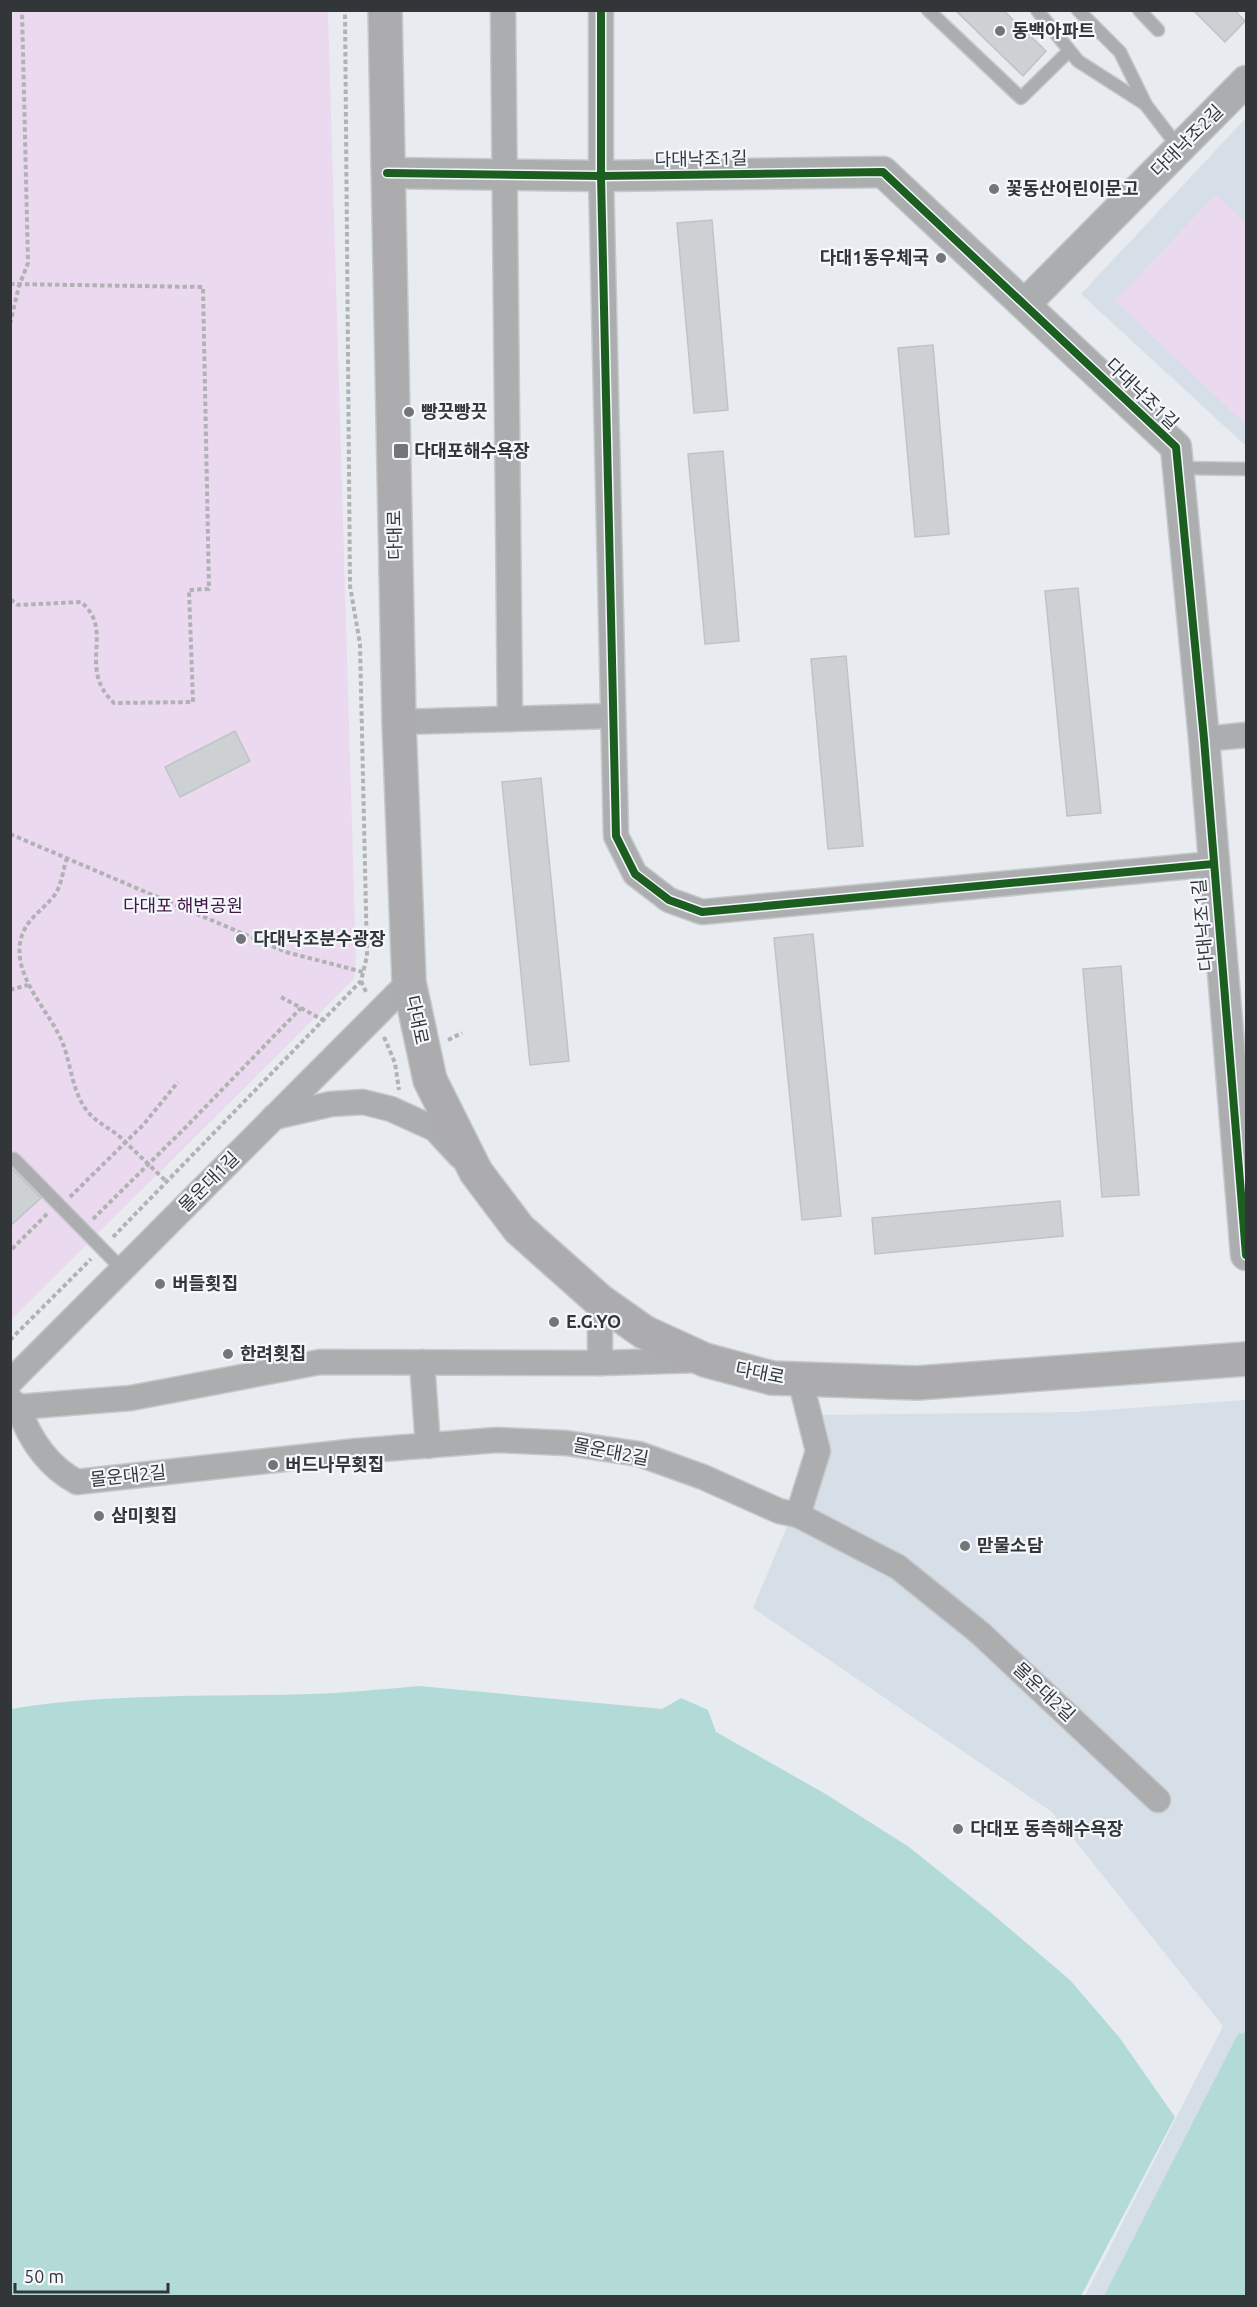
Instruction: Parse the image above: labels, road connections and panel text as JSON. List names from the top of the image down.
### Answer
{
  "streets": {
    "main road": ["다대로"],
    "street": [
      "다대낙조2길",
      "다대낙조1길",
      "몰운대1길",
      "몰운대2길"
    ]
  },
  "crossings": [
    ["다대낙조2길", "다대낙조1길"],
    ["다대낙조1길", "다대로"],
    ["다대로", "몰운대1길"]
  ],
  "parks": ["다대포 해변공원"],
  "places": {
    "other": [
      "동백아파트",
      "꽃동산어린이문고",
      "다대1동우체국",
      "빵끗빵끗",
      "다대낙조분수광장",
      "버들횟집",
      "E.G.YO",
      "한려횟집",
      "버드나무횟집",
      "삼미횟집",
      "맏물소담",
      "다대포 동측해수욕장"
    ],
    "transit": ["다대포해수욕장"]
  },
  "scale_bar": "50 m"
}
